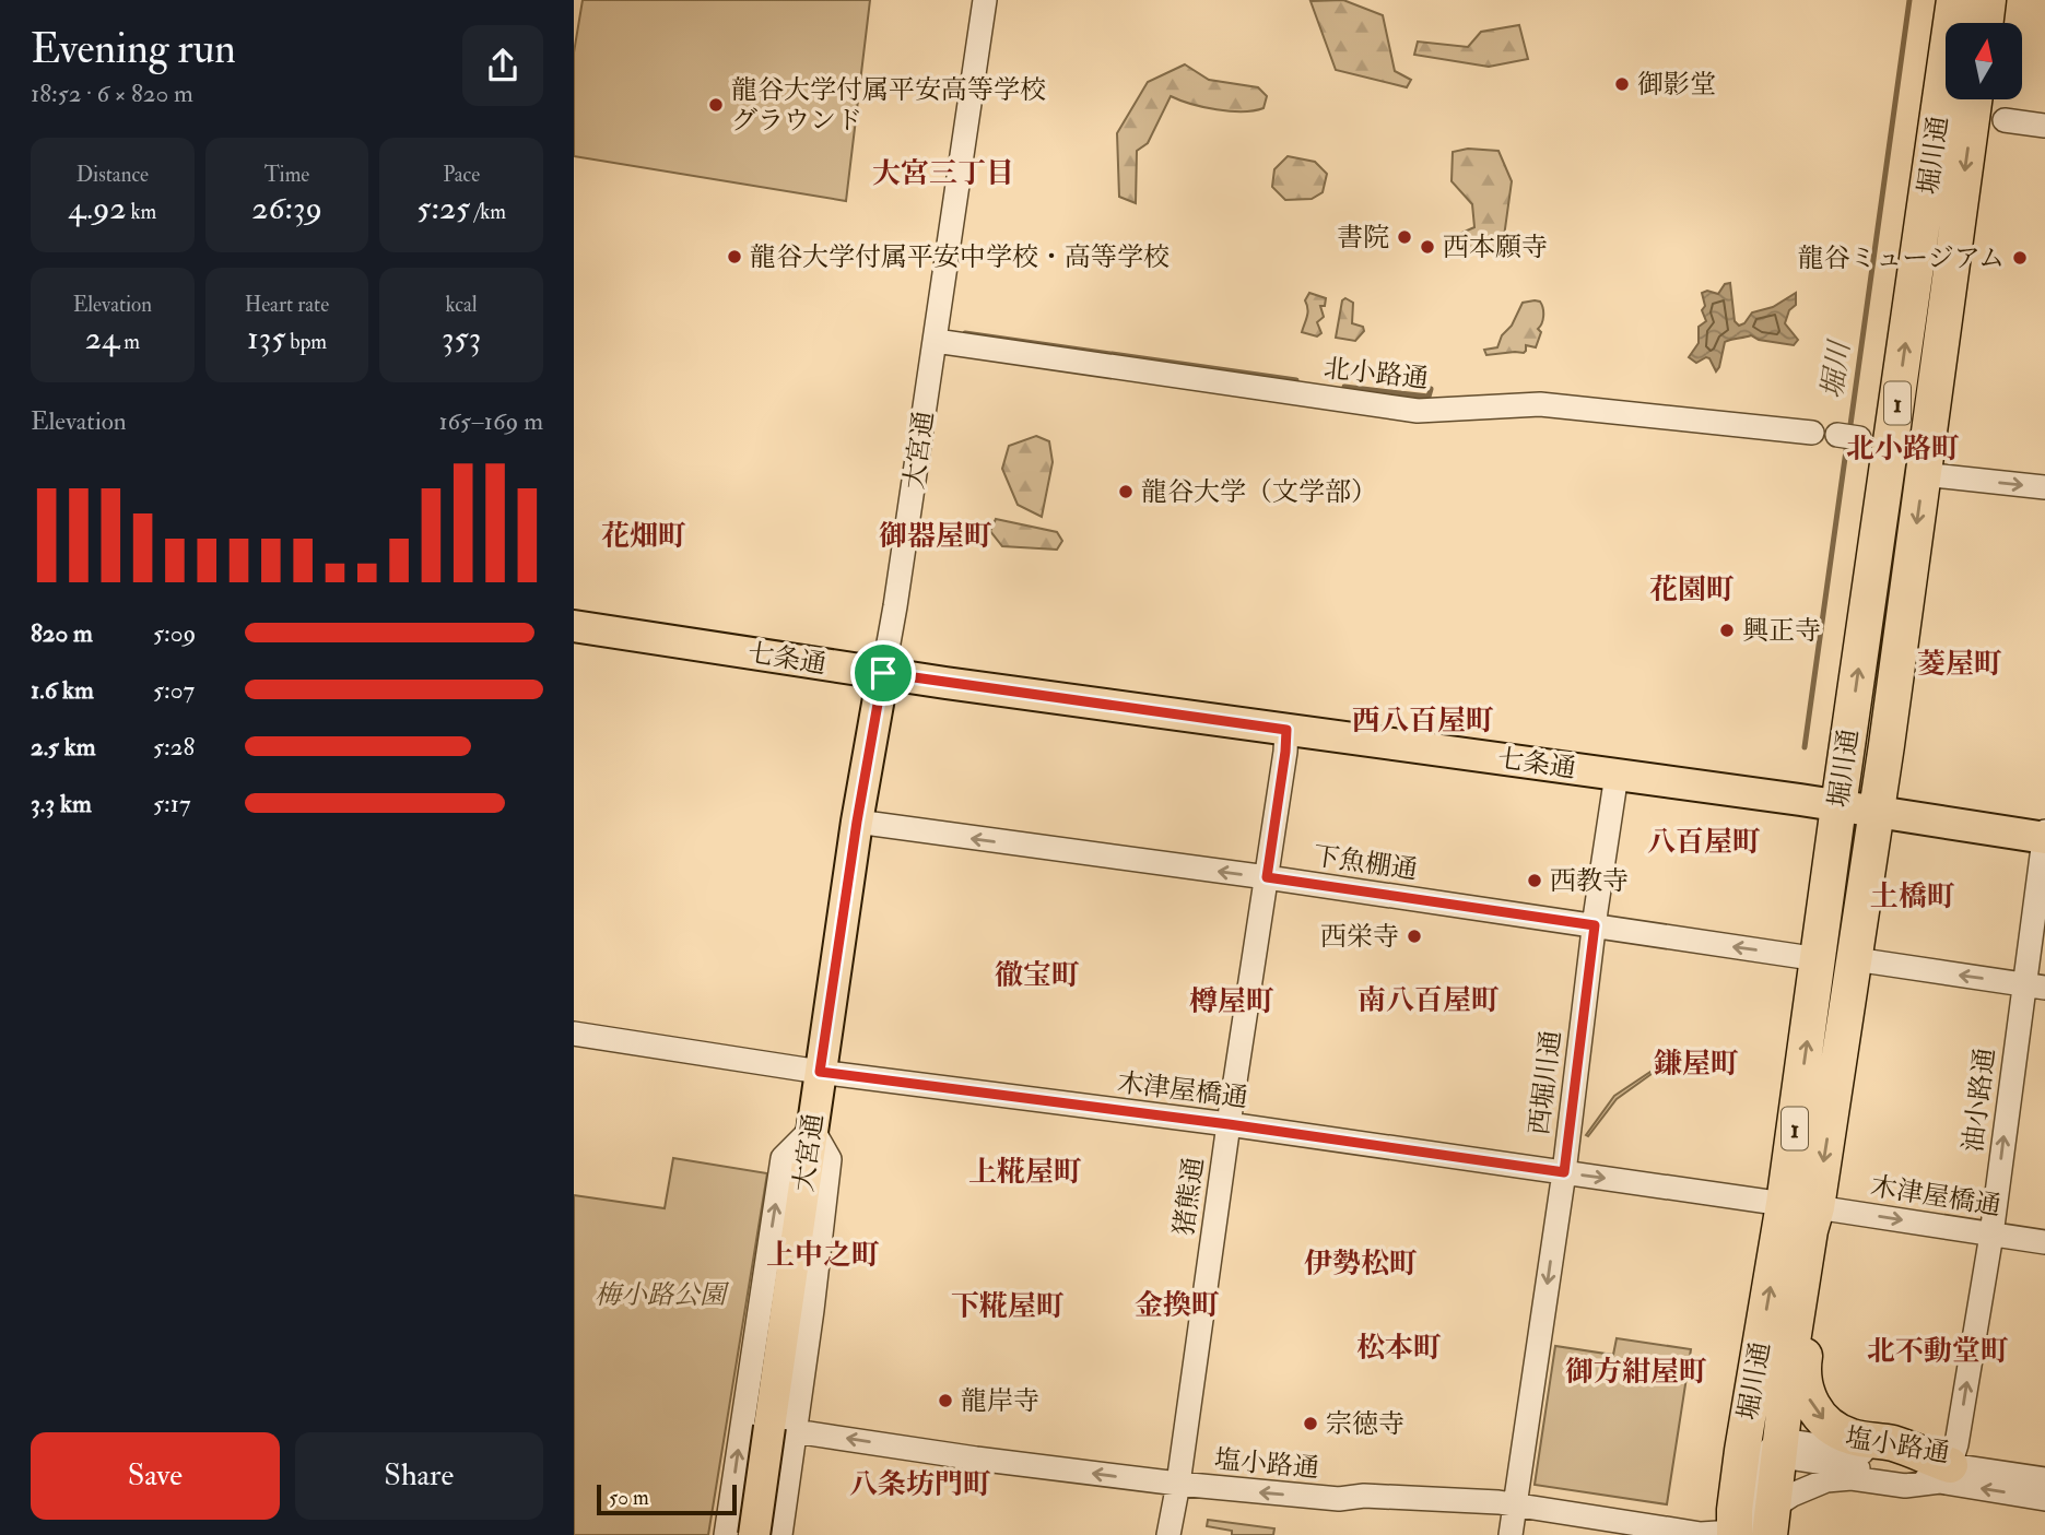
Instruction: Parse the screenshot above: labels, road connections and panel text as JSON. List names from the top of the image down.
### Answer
{
  "streets": {
    "highway": ["堀川通", "1"],
    "main road": ["大宮通", "七条通"],
    "street": [
      "北小路通",
      "下魚棚通",
      "西堀川通",
      "木津屋橋通",
      "油小路通",
      "猪熊通",
      "塩小路通"
    ]
  },
  "crossings": [
    ["堀川通", "1"],
    ["堀川通", "七条通"],
    ["堀川通", "下魚棚通"],
    ["堀川通", "木津屋橋通"],
    ["堀川通", "塩小路通"],
    ["北小路通", "大宮通"],
    ["1", "木津屋橋通"],
    ["1", "油小路通"],
    ["1", "塩小路通"],
    ["大宮通", "七条通"],
    ["大宮通", "下魚棚通"],
    ["大宮通", "木津屋橋通"],
    ["大宮通", "塩小路通"],
    ["七条通", "西堀川通"],
    ["七条通", "油小路通"],
    ["七条通", "猪熊通"],
    ["下魚棚通", "西堀川通"],
    ["下魚棚通", "猪熊通"],
    ["西堀川通", "木津屋橋通"],
    ["西堀川通", "塩小路通"],
    ["木津屋橋通", "油小路通"],
    ["木津屋橋通", "猪熊通"],
    ["油小路通", "塩小路通"],
    ["猪熊通", "塩小路通"]
  ],
  "one_way": [
    "下魚棚通",
    "西堀川通",
    "油小路通",
    "塩小路通"
  ],
  "districts": [
    "大宮三丁目",
    "北小路町",
    "花畑町",
    "御器屋町",
    "花園町",
    "菱屋町",
    "西八百屋町",
    "八百屋町",
    "土橋町",
    "徹宝町",
    "南八百屋町",
    "樽屋町",
    "鎌屋町",
    "上糀屋町",
    "上中之町",
    "伊勢松町",
    "金換町",
    "下糀屋町",
    "松本町",
    "北不動堂町",
    "御方紺屋町",
    "八条坊門町"
  ],
  "water": ["堀川"],
  "parks": ["梅小路公園"],
  "places": [
    "御影堂",
    "龍谷大学付属平安高等学校 グラウンド",
    "書院",
    "西本願寺",
    "龍谷大学付属平安中学校・高等学校",
    "龍谷ミュージアム",
    "龍谷大学（文学部）",
    "興正寺",
    "西教寺",
    "西栄寺",
    "龍岸寺",
    "宗徳寺"
  ],
  "scale_bar": "50 m",
  "north": "top",
  "page": {
    "heading": ["Evening run", "18:52 · 6 × 820 m"],
    "stats": [
      ["Distance", "4.92 km"],
      ["Time", "26:39"],
      ["Pace", "5:25 /km"],
      ["Elevation", "24 m"],
      ["Heart rate", "135 bpm"],
      ["kcal", "353"]
    ],
    "chart": ["Elevation", "165–169 m"],
    "list": [
      {
        "name": "820 m",
        "note": "5:09"
      },
      {
        "name": "1.6 km",
        "note": "5:07"
      },
      {
        "name": "2.5 km",
        "note": "5:28"
      },
      {
        "name": "3.3 km",
        "note": "5:17"
      }
    ],
    "buttons": ["Save", "Share"],
    "scale": "50 m"
  }
}
